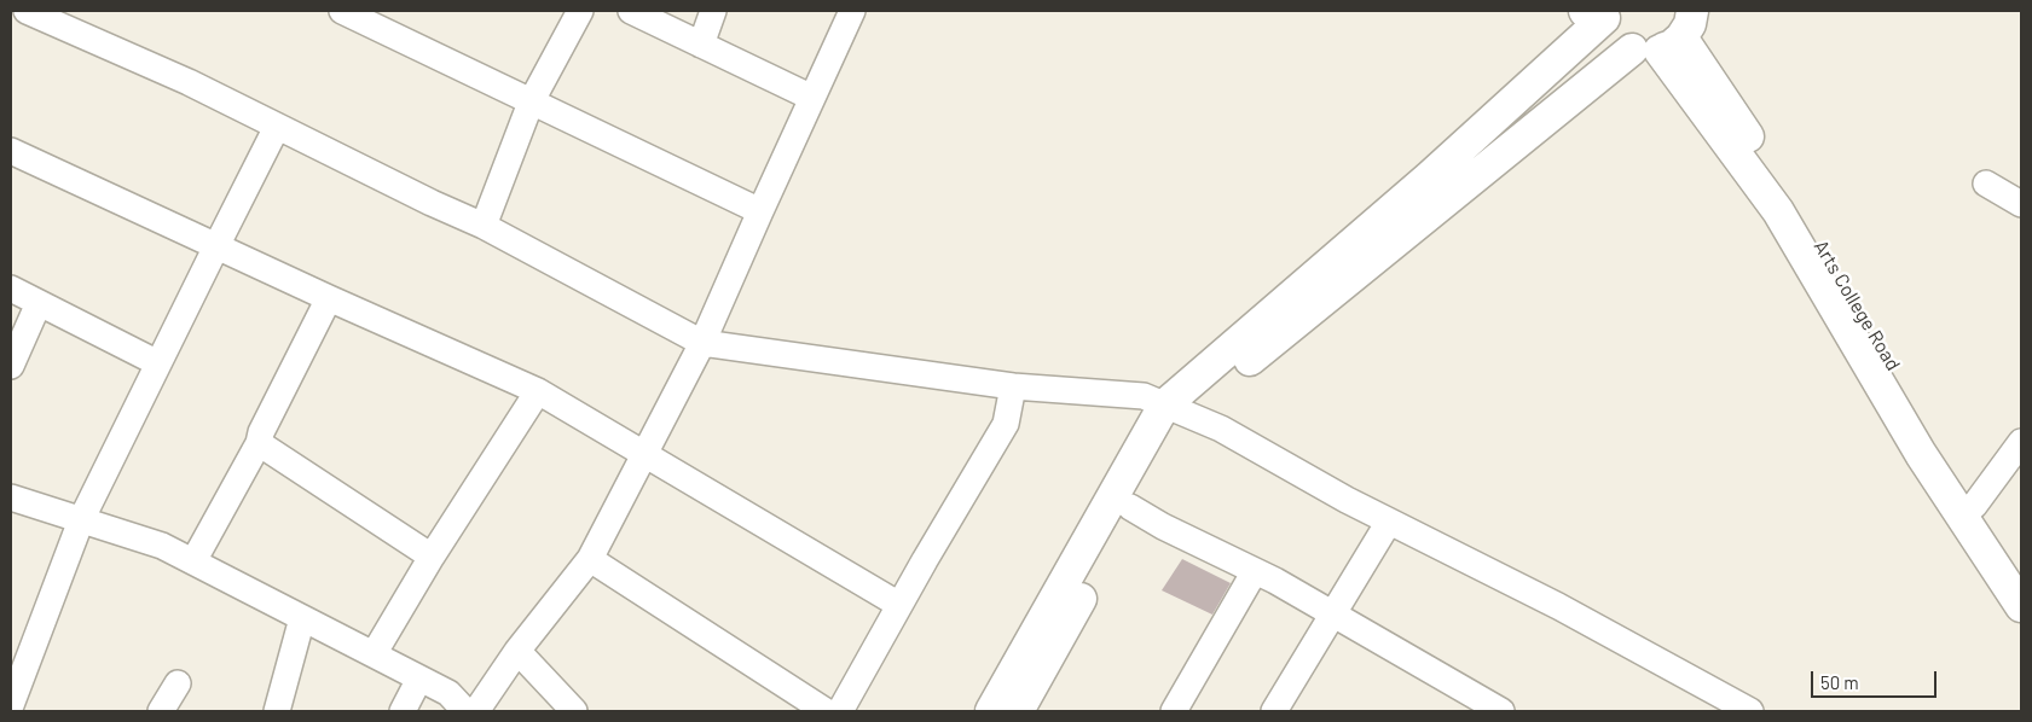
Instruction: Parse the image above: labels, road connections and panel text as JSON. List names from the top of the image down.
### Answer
{
  "streets": {
    "main road": ["Arts College Road"]
  },
  "scale_bar": "50 m"
}
